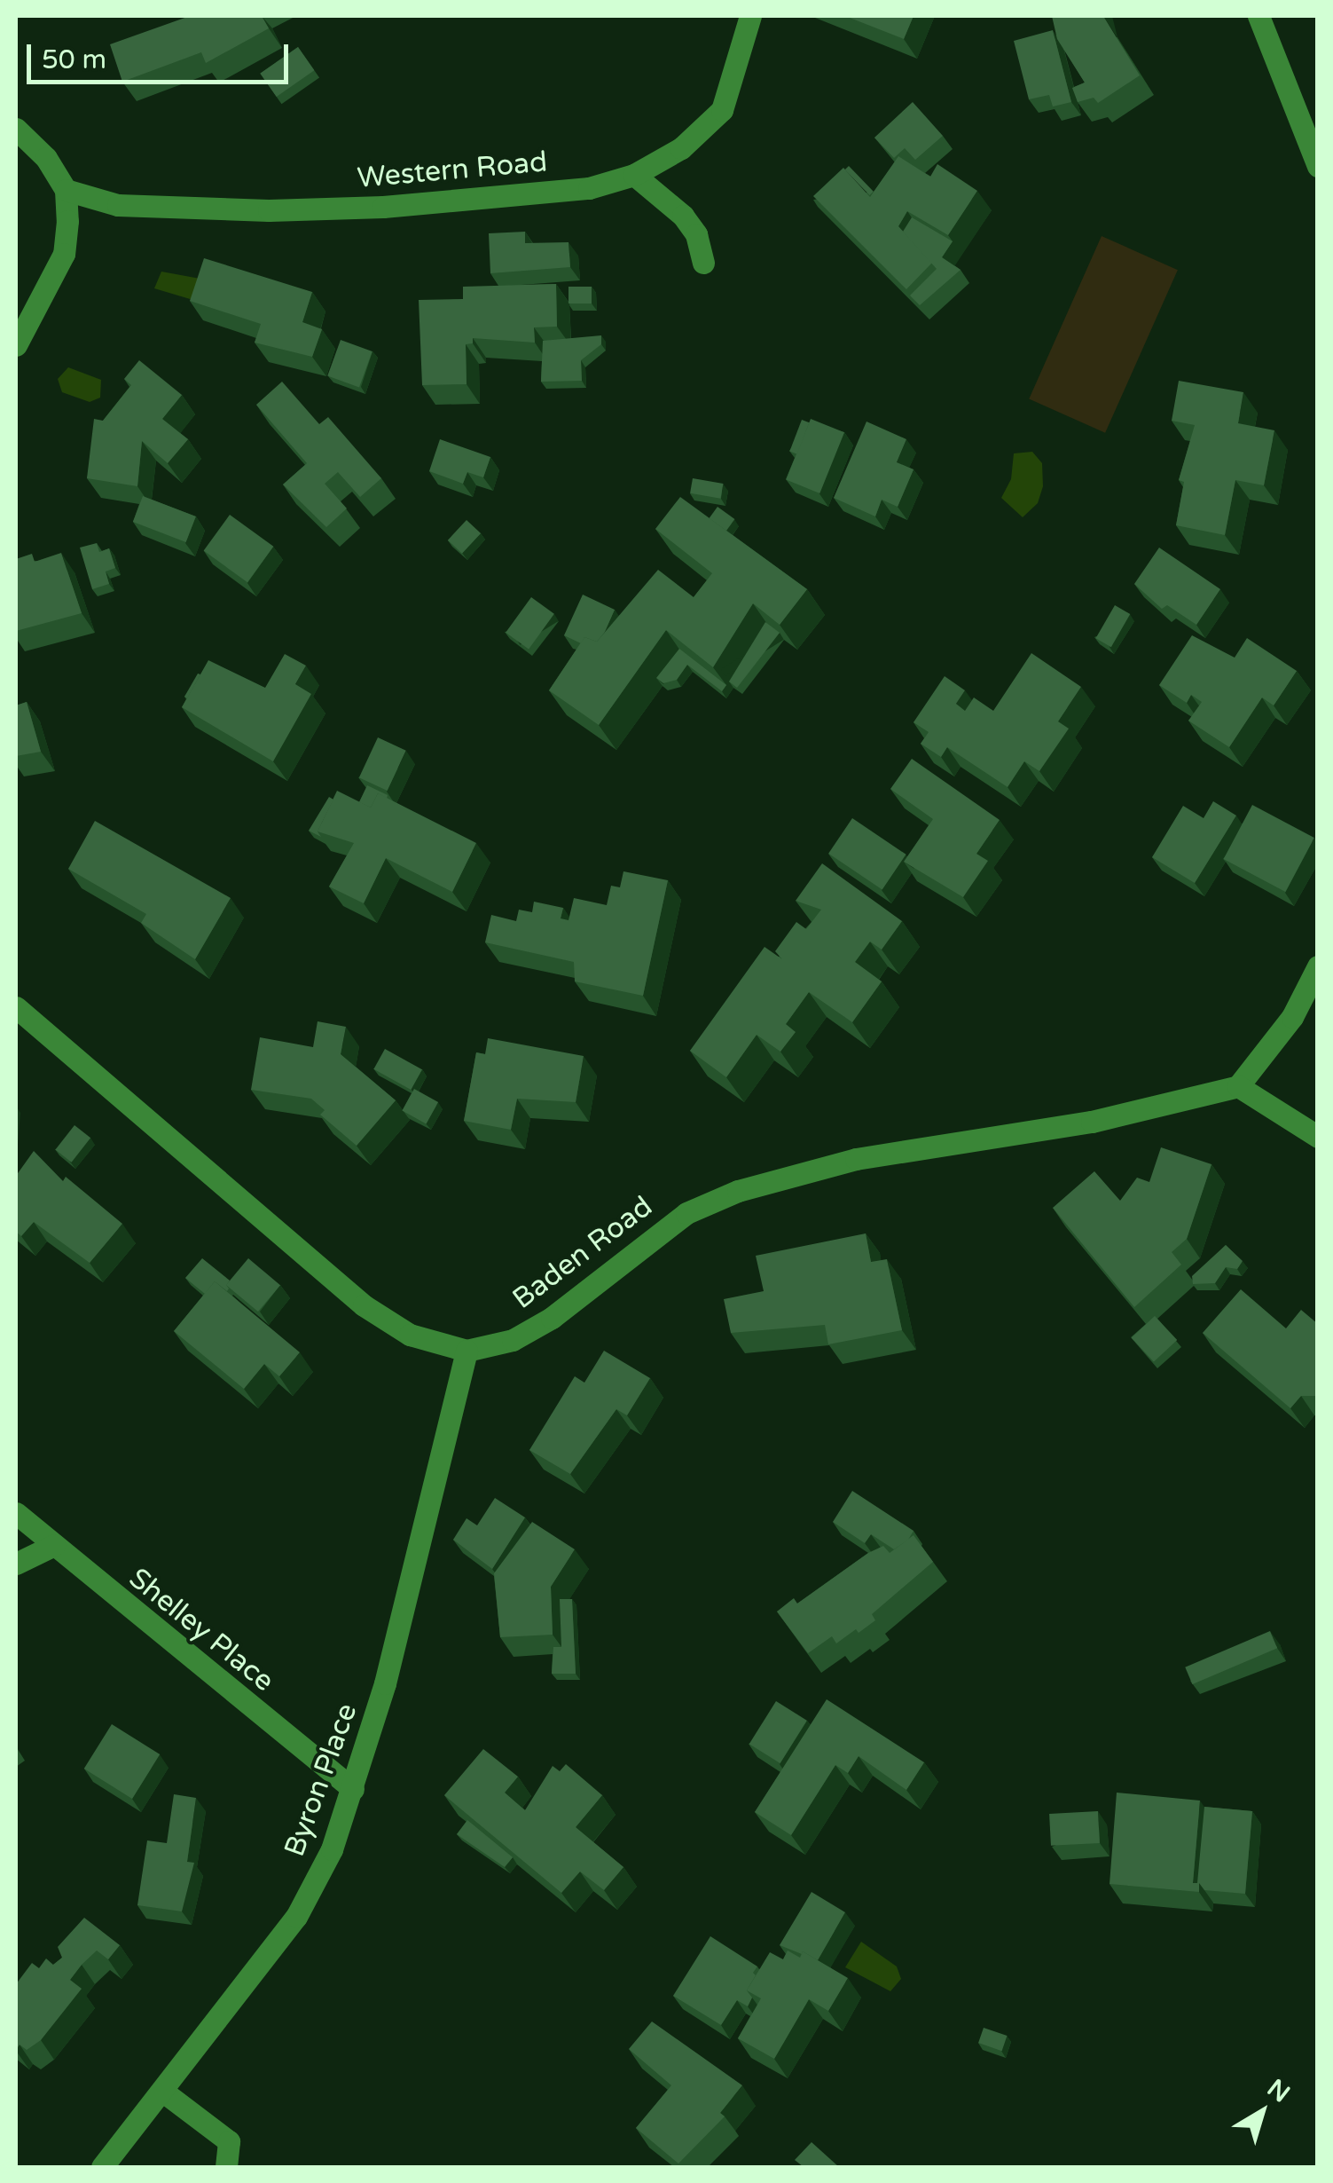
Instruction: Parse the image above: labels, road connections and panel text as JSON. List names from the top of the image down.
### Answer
{
  "streets": {
    "street": [
      "Western Road",
      "Baden Road",
      "Shelley Place",
      "Byron Place"
    ]
  },
  "crossings": [
    ["Baden Road", "Byron Place"],
    ["Shelley Place", "Byron Place"]
  ],
  "scale_bar": "50 m",
  "north": "top right"
}
